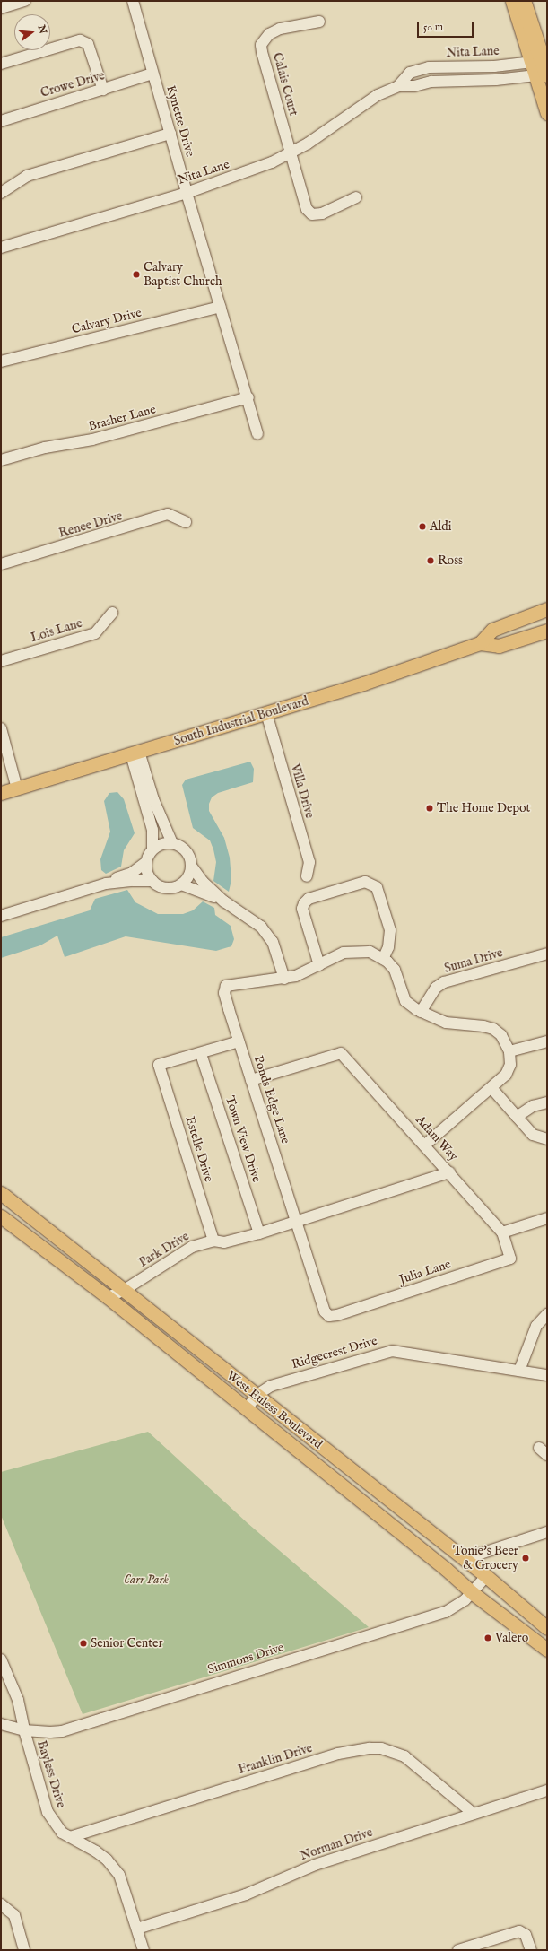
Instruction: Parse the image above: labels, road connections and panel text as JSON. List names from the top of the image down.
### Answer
{
  "streets": {
    "main road": ["South Industrial Boulevard", "West Euless Boulevard"],
    "street": [
      "Nita Lane",
      "Crowe Drive",
      "Calais Court",
      "Kynette Drive",
      "Calvary Drive",
      "Brasher Lane",
      "Renee Drive",
      "Lois Lane",
      "Villa Drive",
      "Suma Drive",
      "Ponds Edge Lane",
      "Adam Way",
      "Town View Drive",
      "Estelle Drive",
      "Park Drive",
      "Julia Lane",
      "Ridgecrest Drive",
      "Simmons Drive",
      "Franklin Drive",
      "Bayless Drive",
      "Norman Drive"
    ]
  },
  "crossings": [
    ["Nita Lane", "Calais Court"],
    ["Nita Lane", "Kynette Drive"],
    ["Crowe Drive", "Kynette Drive"],
    ["Kynette Drive", "Calvary Drive"],
    ["Kynette Drive", "Brasher Lane"],
    ["South Industrial Boulevard", "Villa Drive"],
    ["Ponds Edge Lane", "Adam Way"],
    ["Ponds Edge Lane", "Park Drive"],
    ["Ponds Edge Lane", "Julia Lane"],
    ["Adam Way", "Park Drive"],
    ["Adam Way", "Julia Lane"],
    ["Town View Drive", "Estelle Drive"],
    ["Town View Drive", "Park Drive"],
    ["Estelle Drive", "Park Drive"],
    ["Park Drive", "West Euless Boulevard"],
    ["Ridgecrest Drive", "West Euless Boulevard"],
    ["West Euless Boulevard", "Simmons Drive"],
    ["Simmons Drive", "Bayless Drive"],
    ["Franklin Drive", "Bayless Drive"],
    ["Franklin Drive", "Norman Drive"],
    ["Bayless Drive", "Norman Drive"]
  ],
  "parks": ["Carr Park"],
  "places": [
    "Calvary Baptist Church",
    "Aldi",
    "Ross",
    "The Home Depot",
    "Tonie's Beer & Grocery",
    "Valero",
    "Senior Center"
  ],
  "scale_bar": "50 m",
  "north": "right"
}
